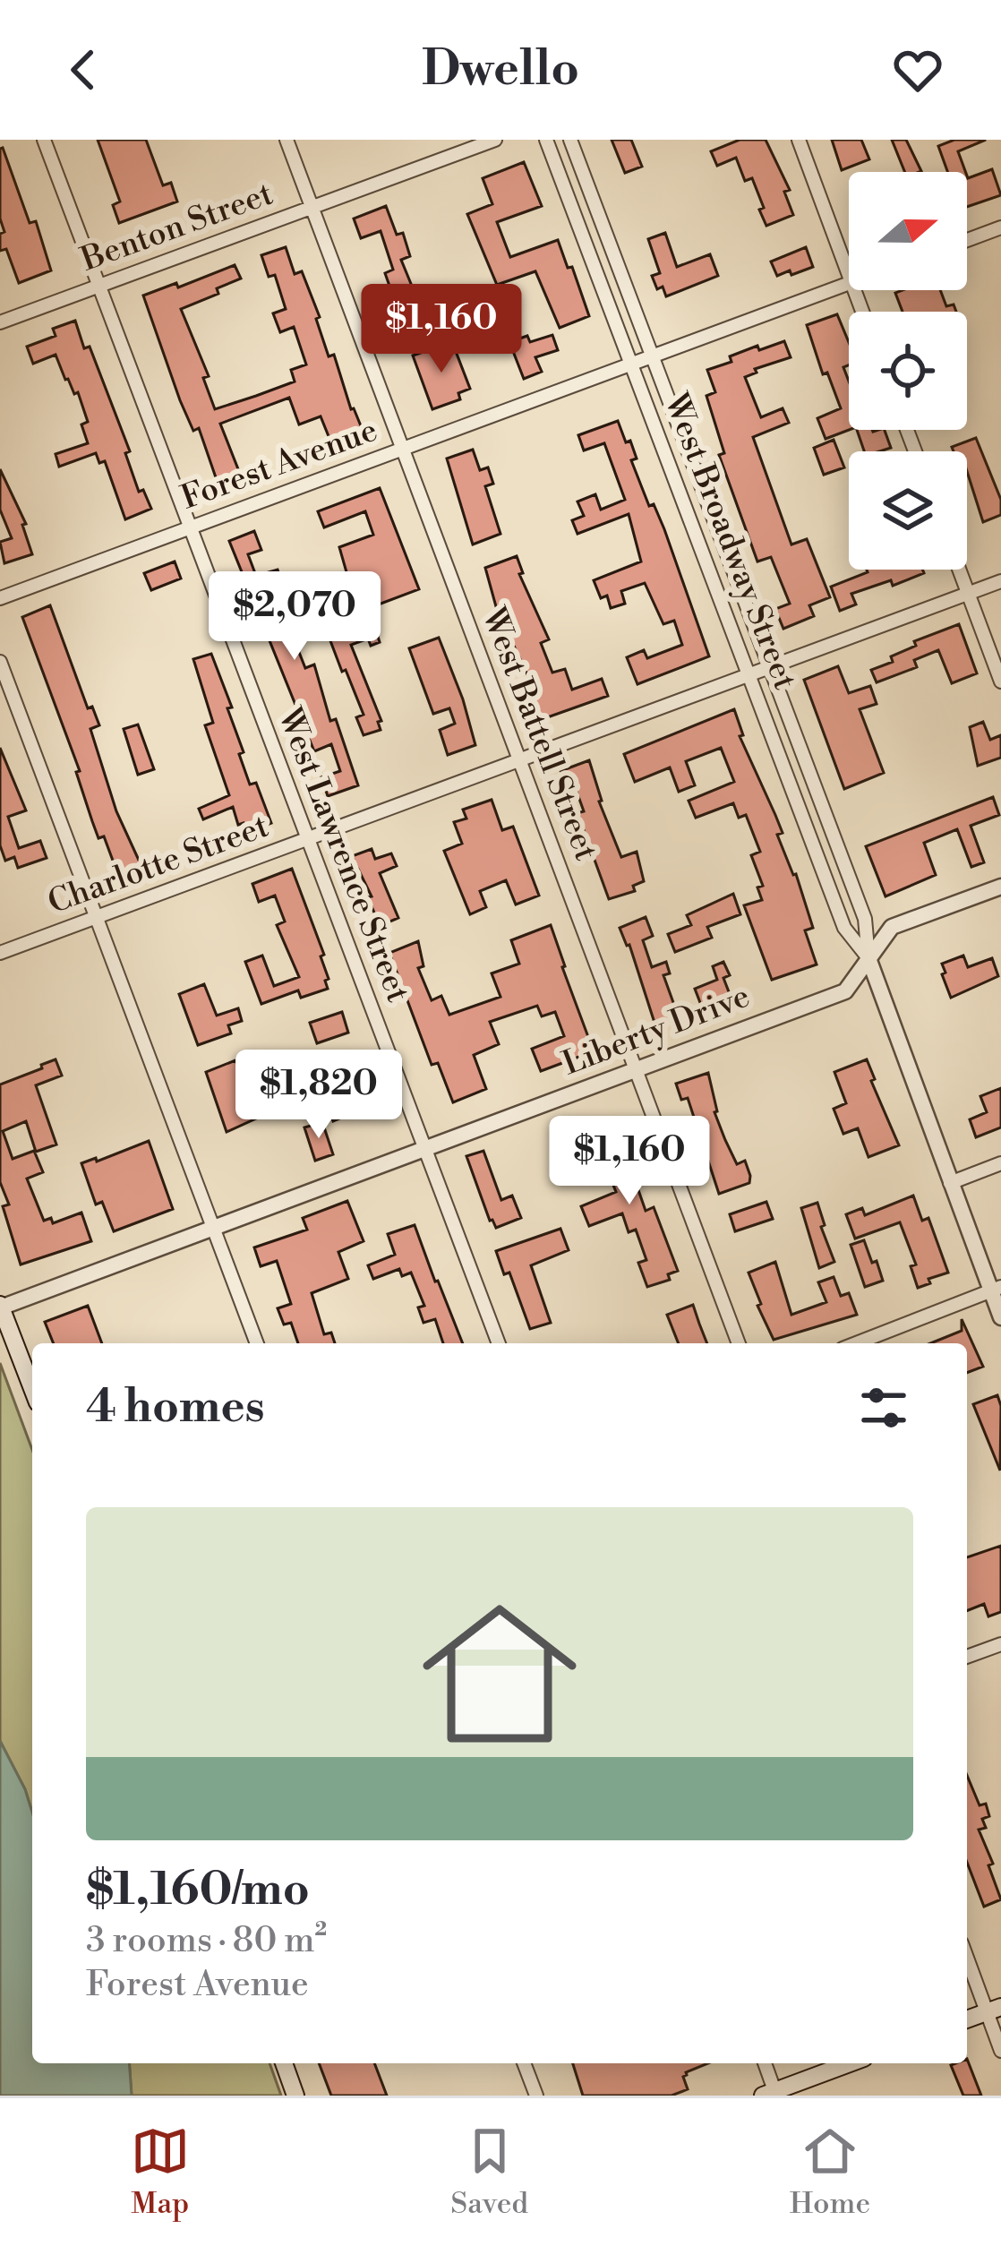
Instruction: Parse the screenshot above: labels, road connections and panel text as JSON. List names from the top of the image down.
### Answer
{
  "streets": {
    "street": [
      "Benton Street",
      "Forest Avenue",
      "West Broadway Street",
      "West Battell Street",
      "West Lawrence Street",
      "Charlotte Street",
      "Liberty Drive"
    ]
  },
  "crossings": [
    ["Benton Street", "West Battell Street"],
    ["Benton Street", "West Lawrence Street"],
    ["Forest Avenue", "West Broadway Street"],
    ["Forest Avenue", "West Battell Street"],
    ["Forest Avenue", "West Lawrence Street"],
    ["West Broadway Street", "Charlotte Street"],
    ["West Broadway Street", "Liberty Drive"],
    ["West Battell Street", "Charlotte Street"],
    ["West Battell Street", "Liberty Drive"],
    ["West Lawrence Street", "Charlotte Street"],
    ["West Lawrence Street", "Liberty Drive"]
  ],
  "north": "right",
  "page": {
    "header": "Dwello",
    "price": [
      "$1,160",
      "$2,070",
      "$1,820",
      "$1,160"
    ],
    "heading": "4 homes",
    "list": [
      {
        "name": "$1,160/mo",
        "note": "3 rooms · 80 m² · Forest Avenue"
      }
    ],
    "tabs": ["Map", "Saved", "Home"]
  }
}
